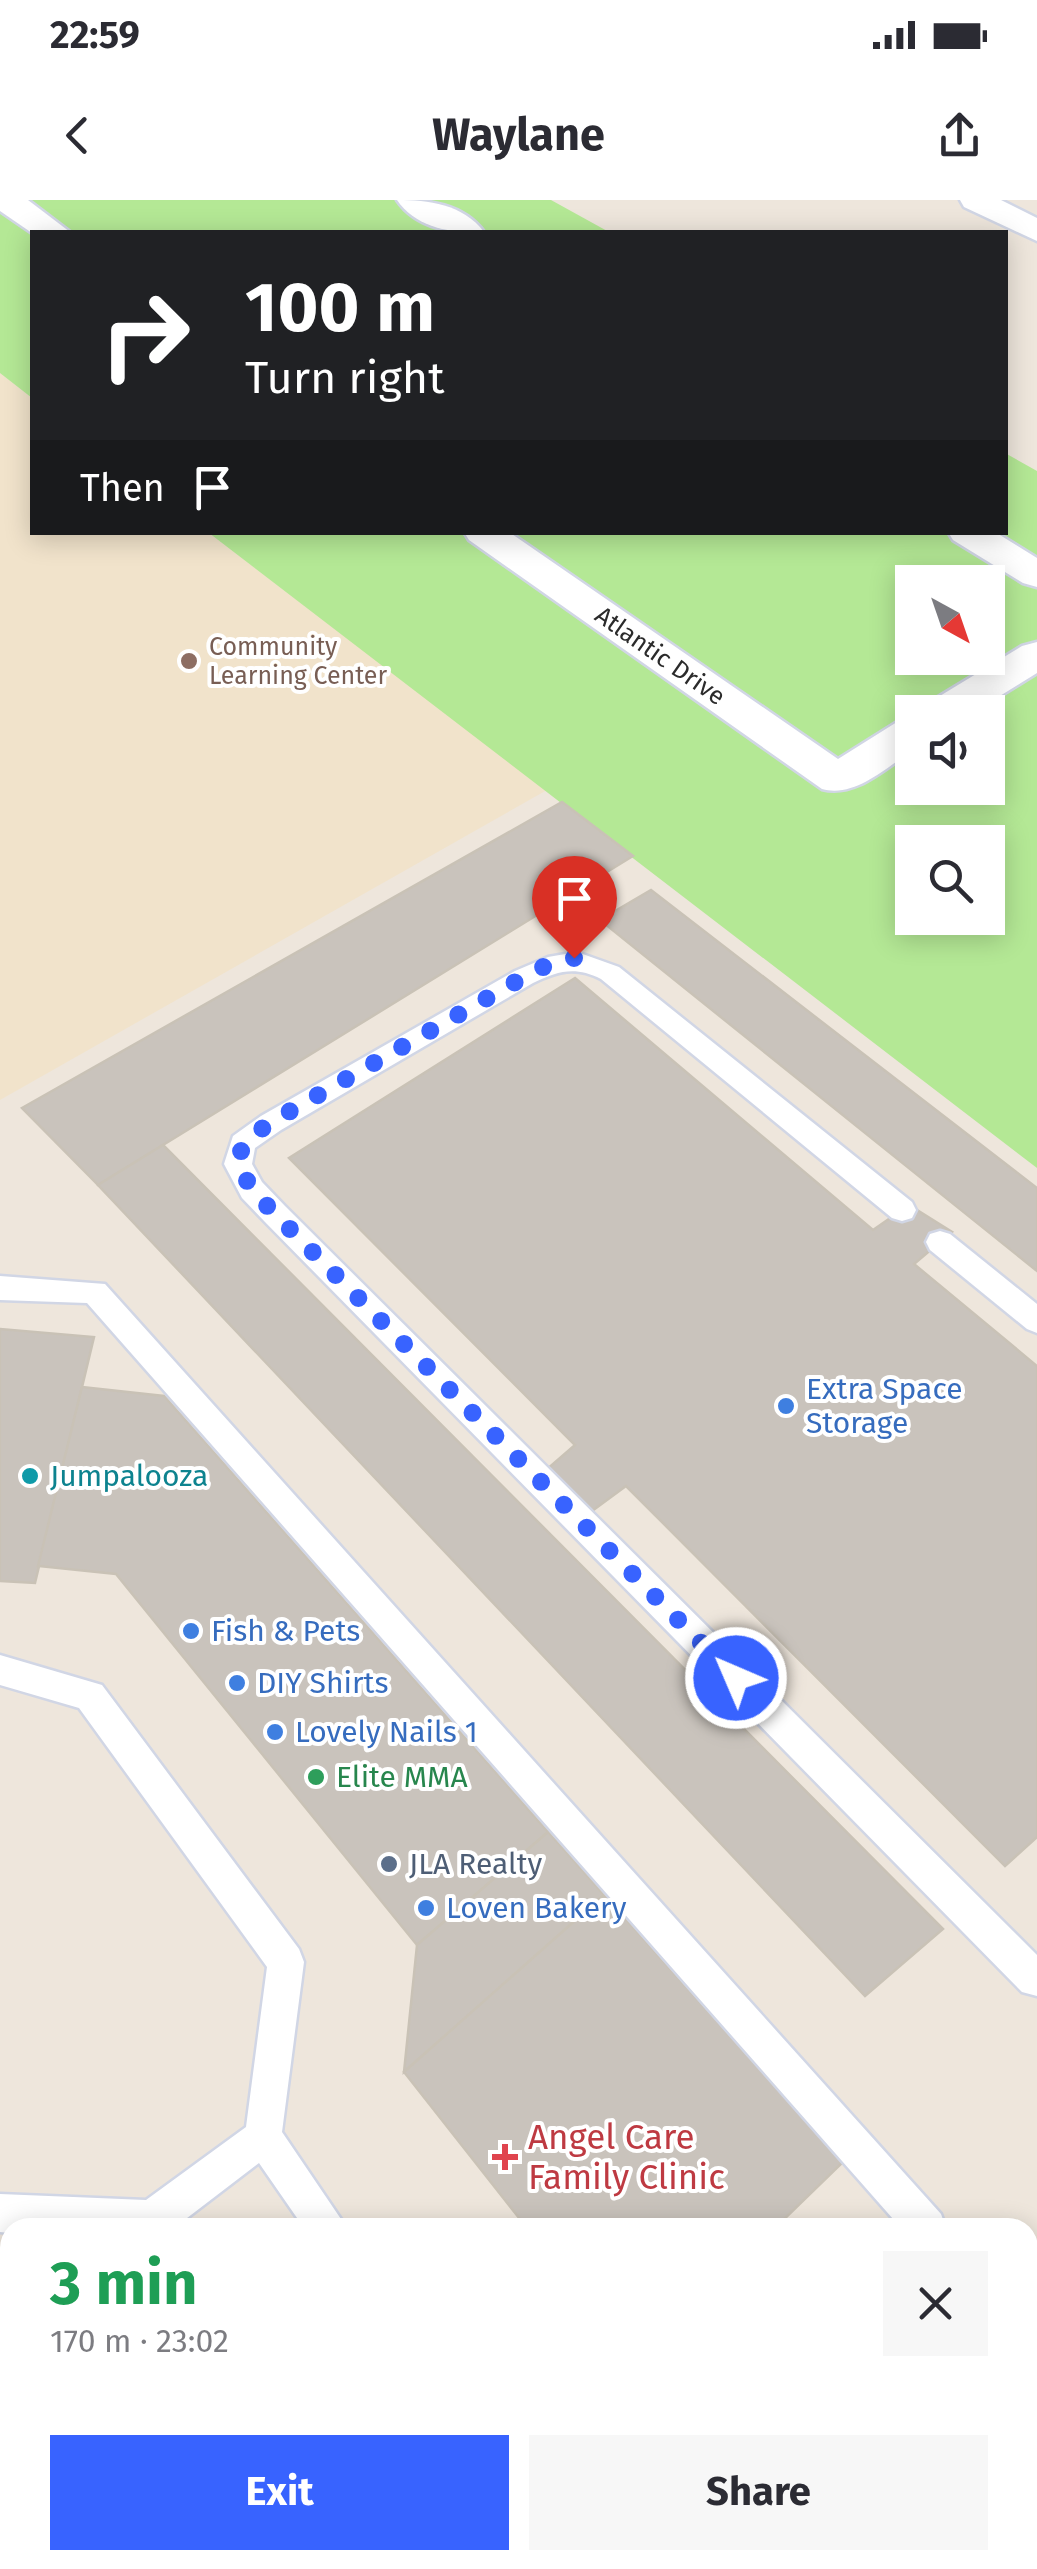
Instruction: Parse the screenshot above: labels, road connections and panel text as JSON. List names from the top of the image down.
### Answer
{
  "streets": {
    "street": ["Atlantic Drive"]
  },
  "places": {
    "other": [
      "Community Learning Center",
      "Extra Space Storage",
      "Jumpalooza",
      "Fish & Pets",
      "DIY Shirts",
      "Lovely Nails 1",
      "Elite MMA",
      "JLA Realty",
      "Loven Bakery"
    ],
    "health": ["Angel Care Family Clinic"]
  },
  "north": "bottom right",
  "page": {
    "status": "22:59",
    "header": "Waylane",
    "turn": ["100 m", "Turn right"],
    "then": "Then",
    "heading": ["3 min", "170 m · 23:02"],
    "buttons": ["Exit", "Share"]
  }
}
